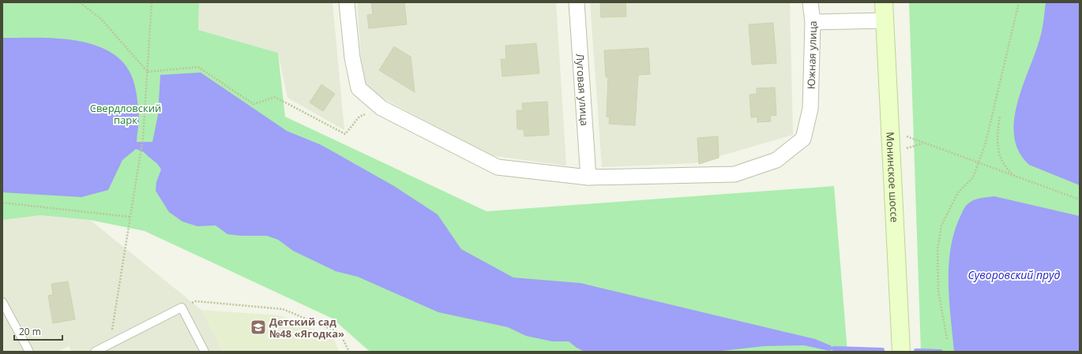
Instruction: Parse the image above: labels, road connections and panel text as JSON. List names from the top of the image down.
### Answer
{
  "streets": {
    "main road": ["Монинское шоссе"],
    "street": ["Южная улица", "Луговая улица"]
  },
  "crossings": [
    ["Южная улица", "Луговая улица"]
  ],
  "water": ["Суворовский пруд"],
  "parks": ["Свердловский парк"],
  "places": {
    "school or university": ["Детский сад №48 «Ягодка»"]
  },
  "scale_bar": "20 m"
}
